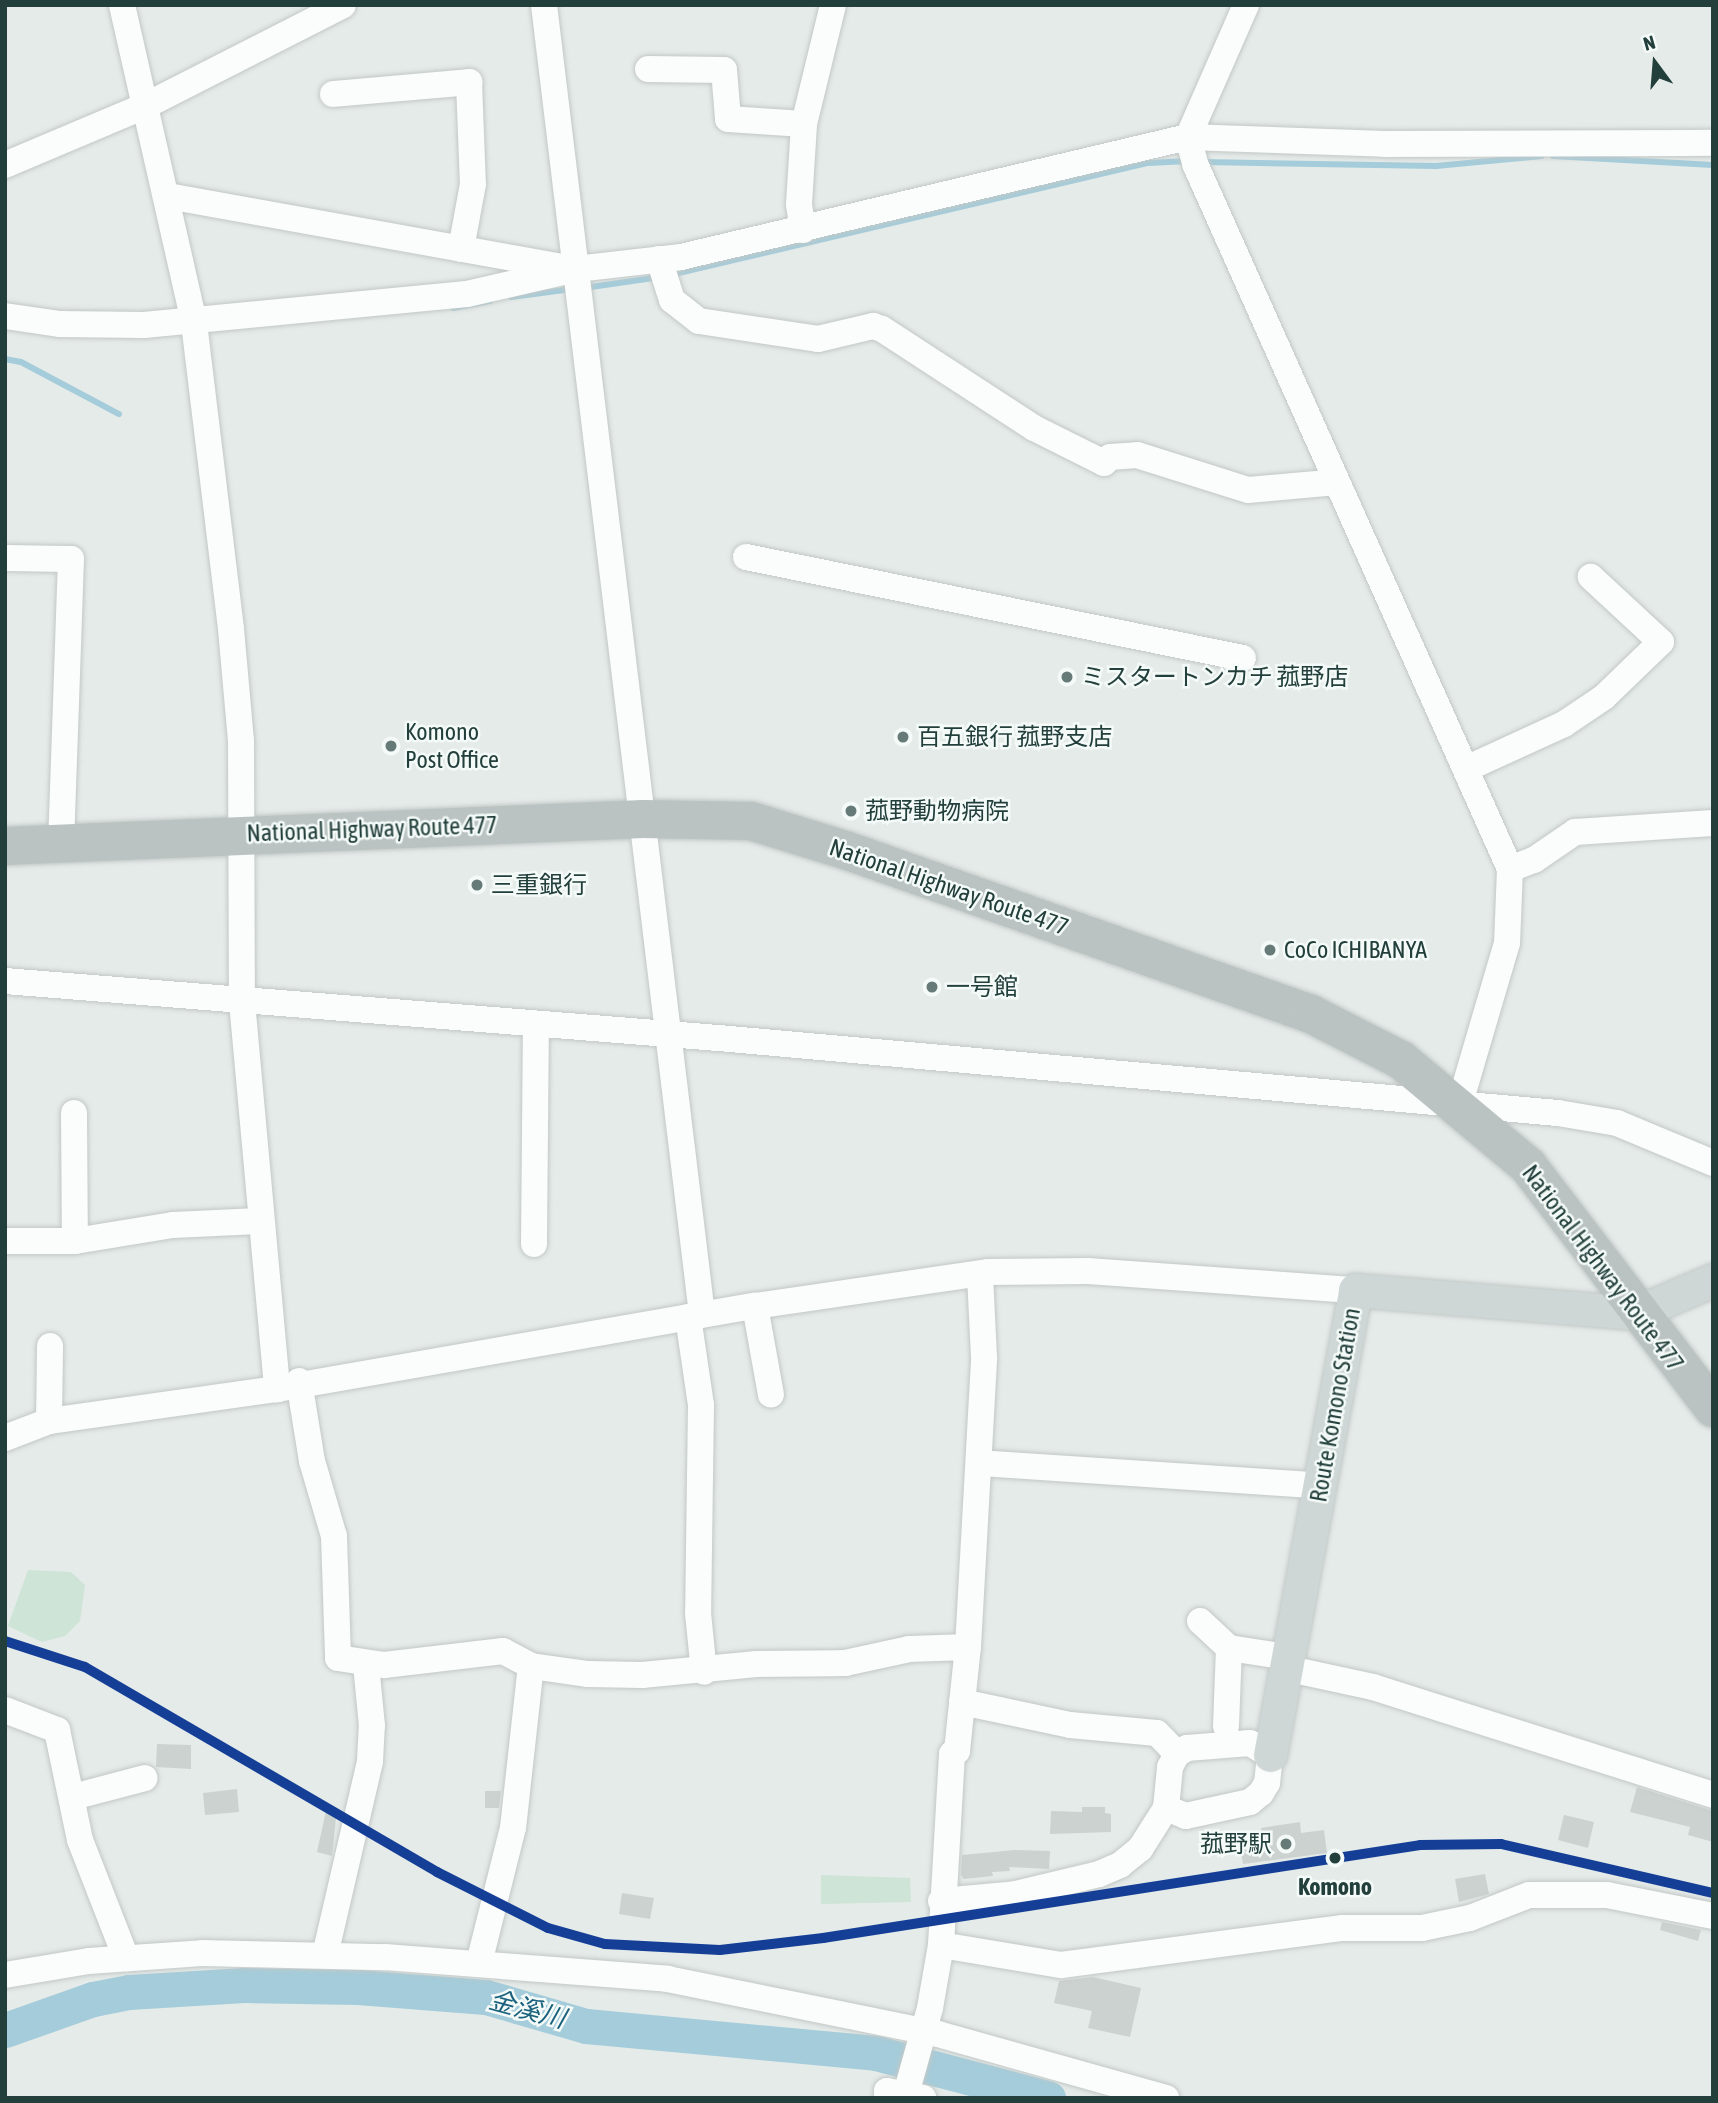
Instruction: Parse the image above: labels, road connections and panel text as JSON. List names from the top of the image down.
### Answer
{
  "streets": {
    "highway": ["National Highway Route 477"],
    "main road": ["Route Komono Station"]
  },
  "crossings": [
    ["National Highway Route 477", "Route Komono Station"]
  ],
  "water": ["金溪川"],
  "places": [
    "ミスタートンカチ 菰野店",
    "百五銀行 菰野支店",
    "Komono Post Office",
    "菰野動物病院",
    "三重銀行",
    "CoCo ICHIBANYA",
    "一号館",
    "菰野駅",
    "Komono"
  ],
  "north": "top"
}
